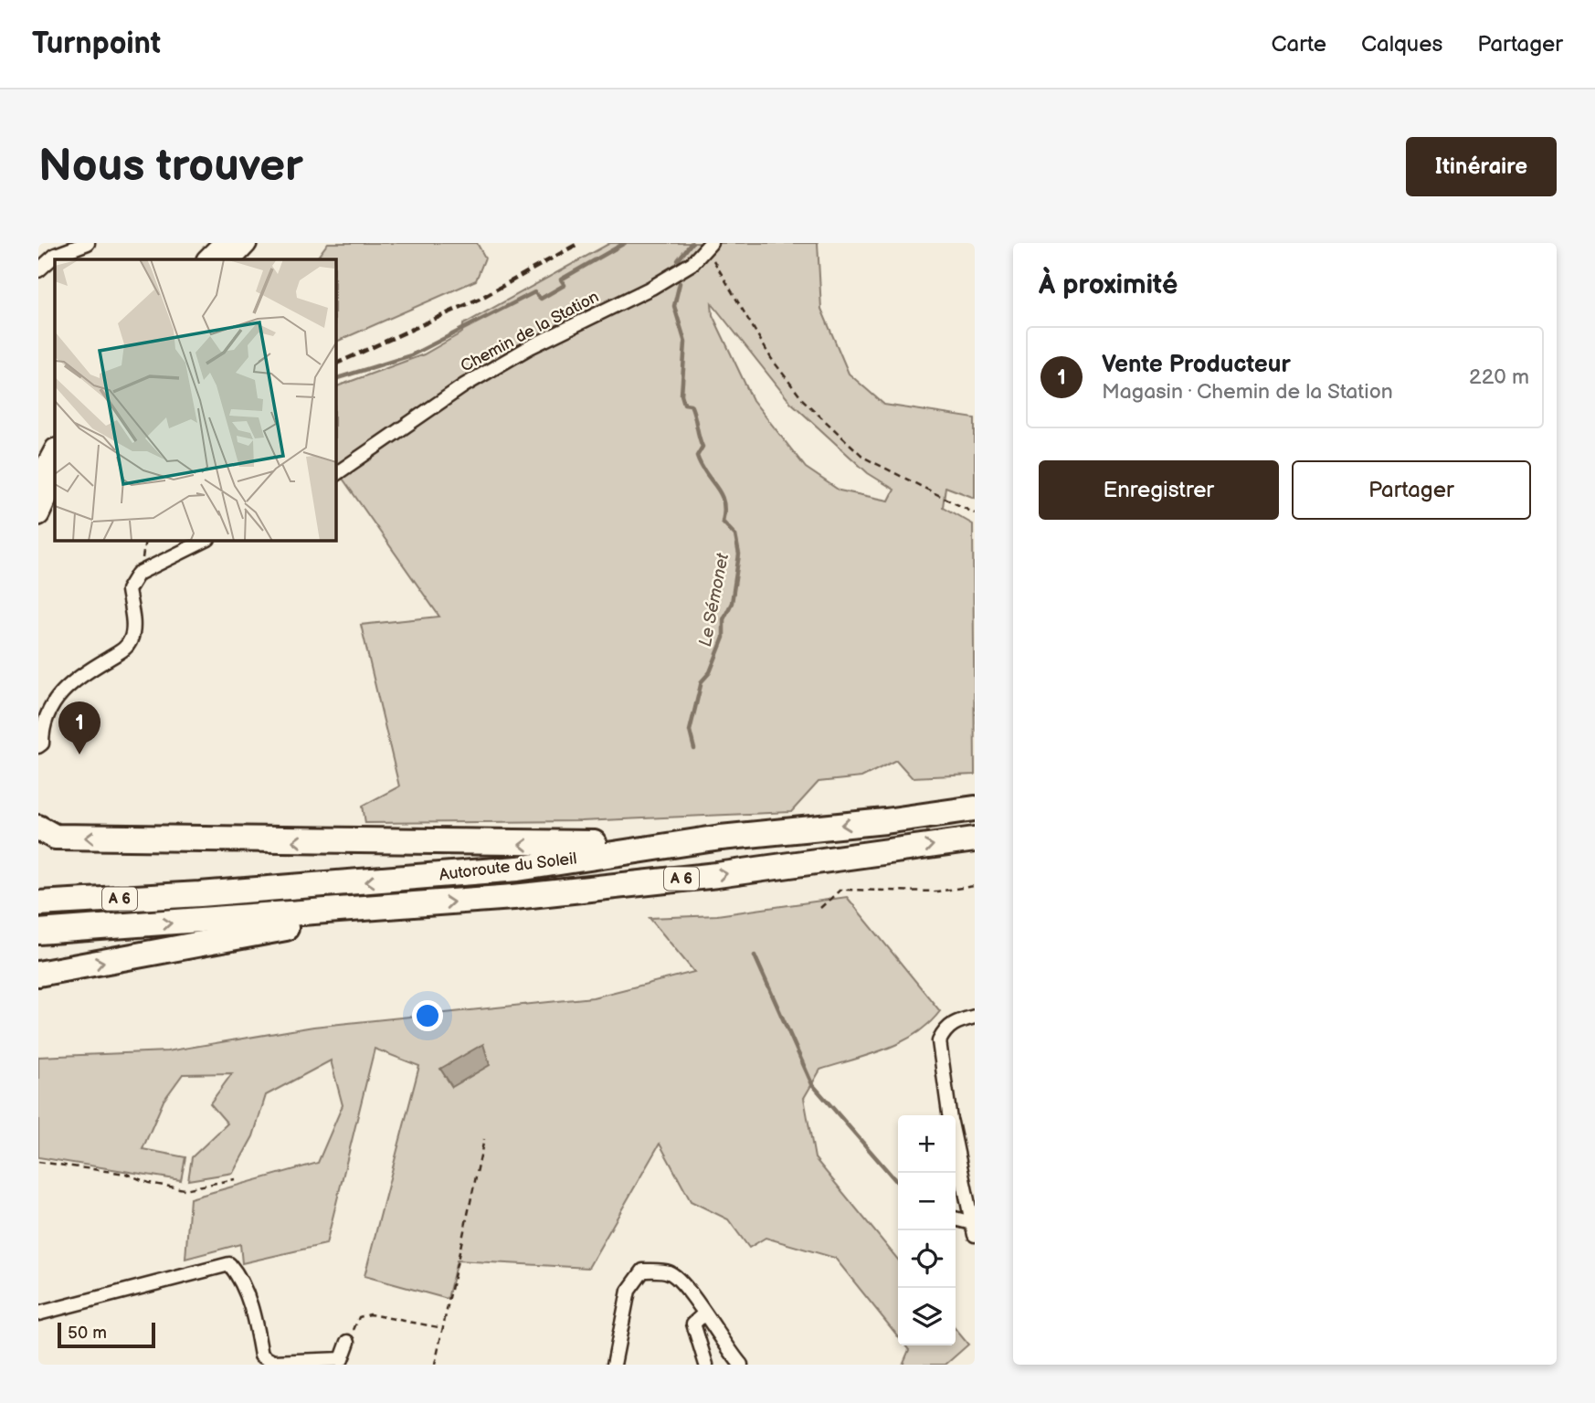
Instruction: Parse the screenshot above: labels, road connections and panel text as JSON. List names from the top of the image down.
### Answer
{
  "streets": {
    "highway": ["Autoroute du Soleil", "A 6"],
    "street": ["Chemin de la Station"]
  },
  "water": ["Le Sémonet"],
  "scale_bar": "50 m",
  "page": {
    "header": "Turnpoint",
    "nav": ["Carte", "Calques", "Partager"],
    "buttons": [
      "Itinéraire",
      ["Enregistrer", "Partager"]
    ],
    "title": "Nous trouver",
    "heading": "À proximité",
    "list": [
      {
        "mark": "1",
        "name": "Vente Producteur",
        "note": "Magasin · Chemin de la Station",
        "value": "220 m"
      }
    ],
    "pins": "1",
    "map_buttons": ["+", "−"],
    "scale": "50 m"
  }
}
